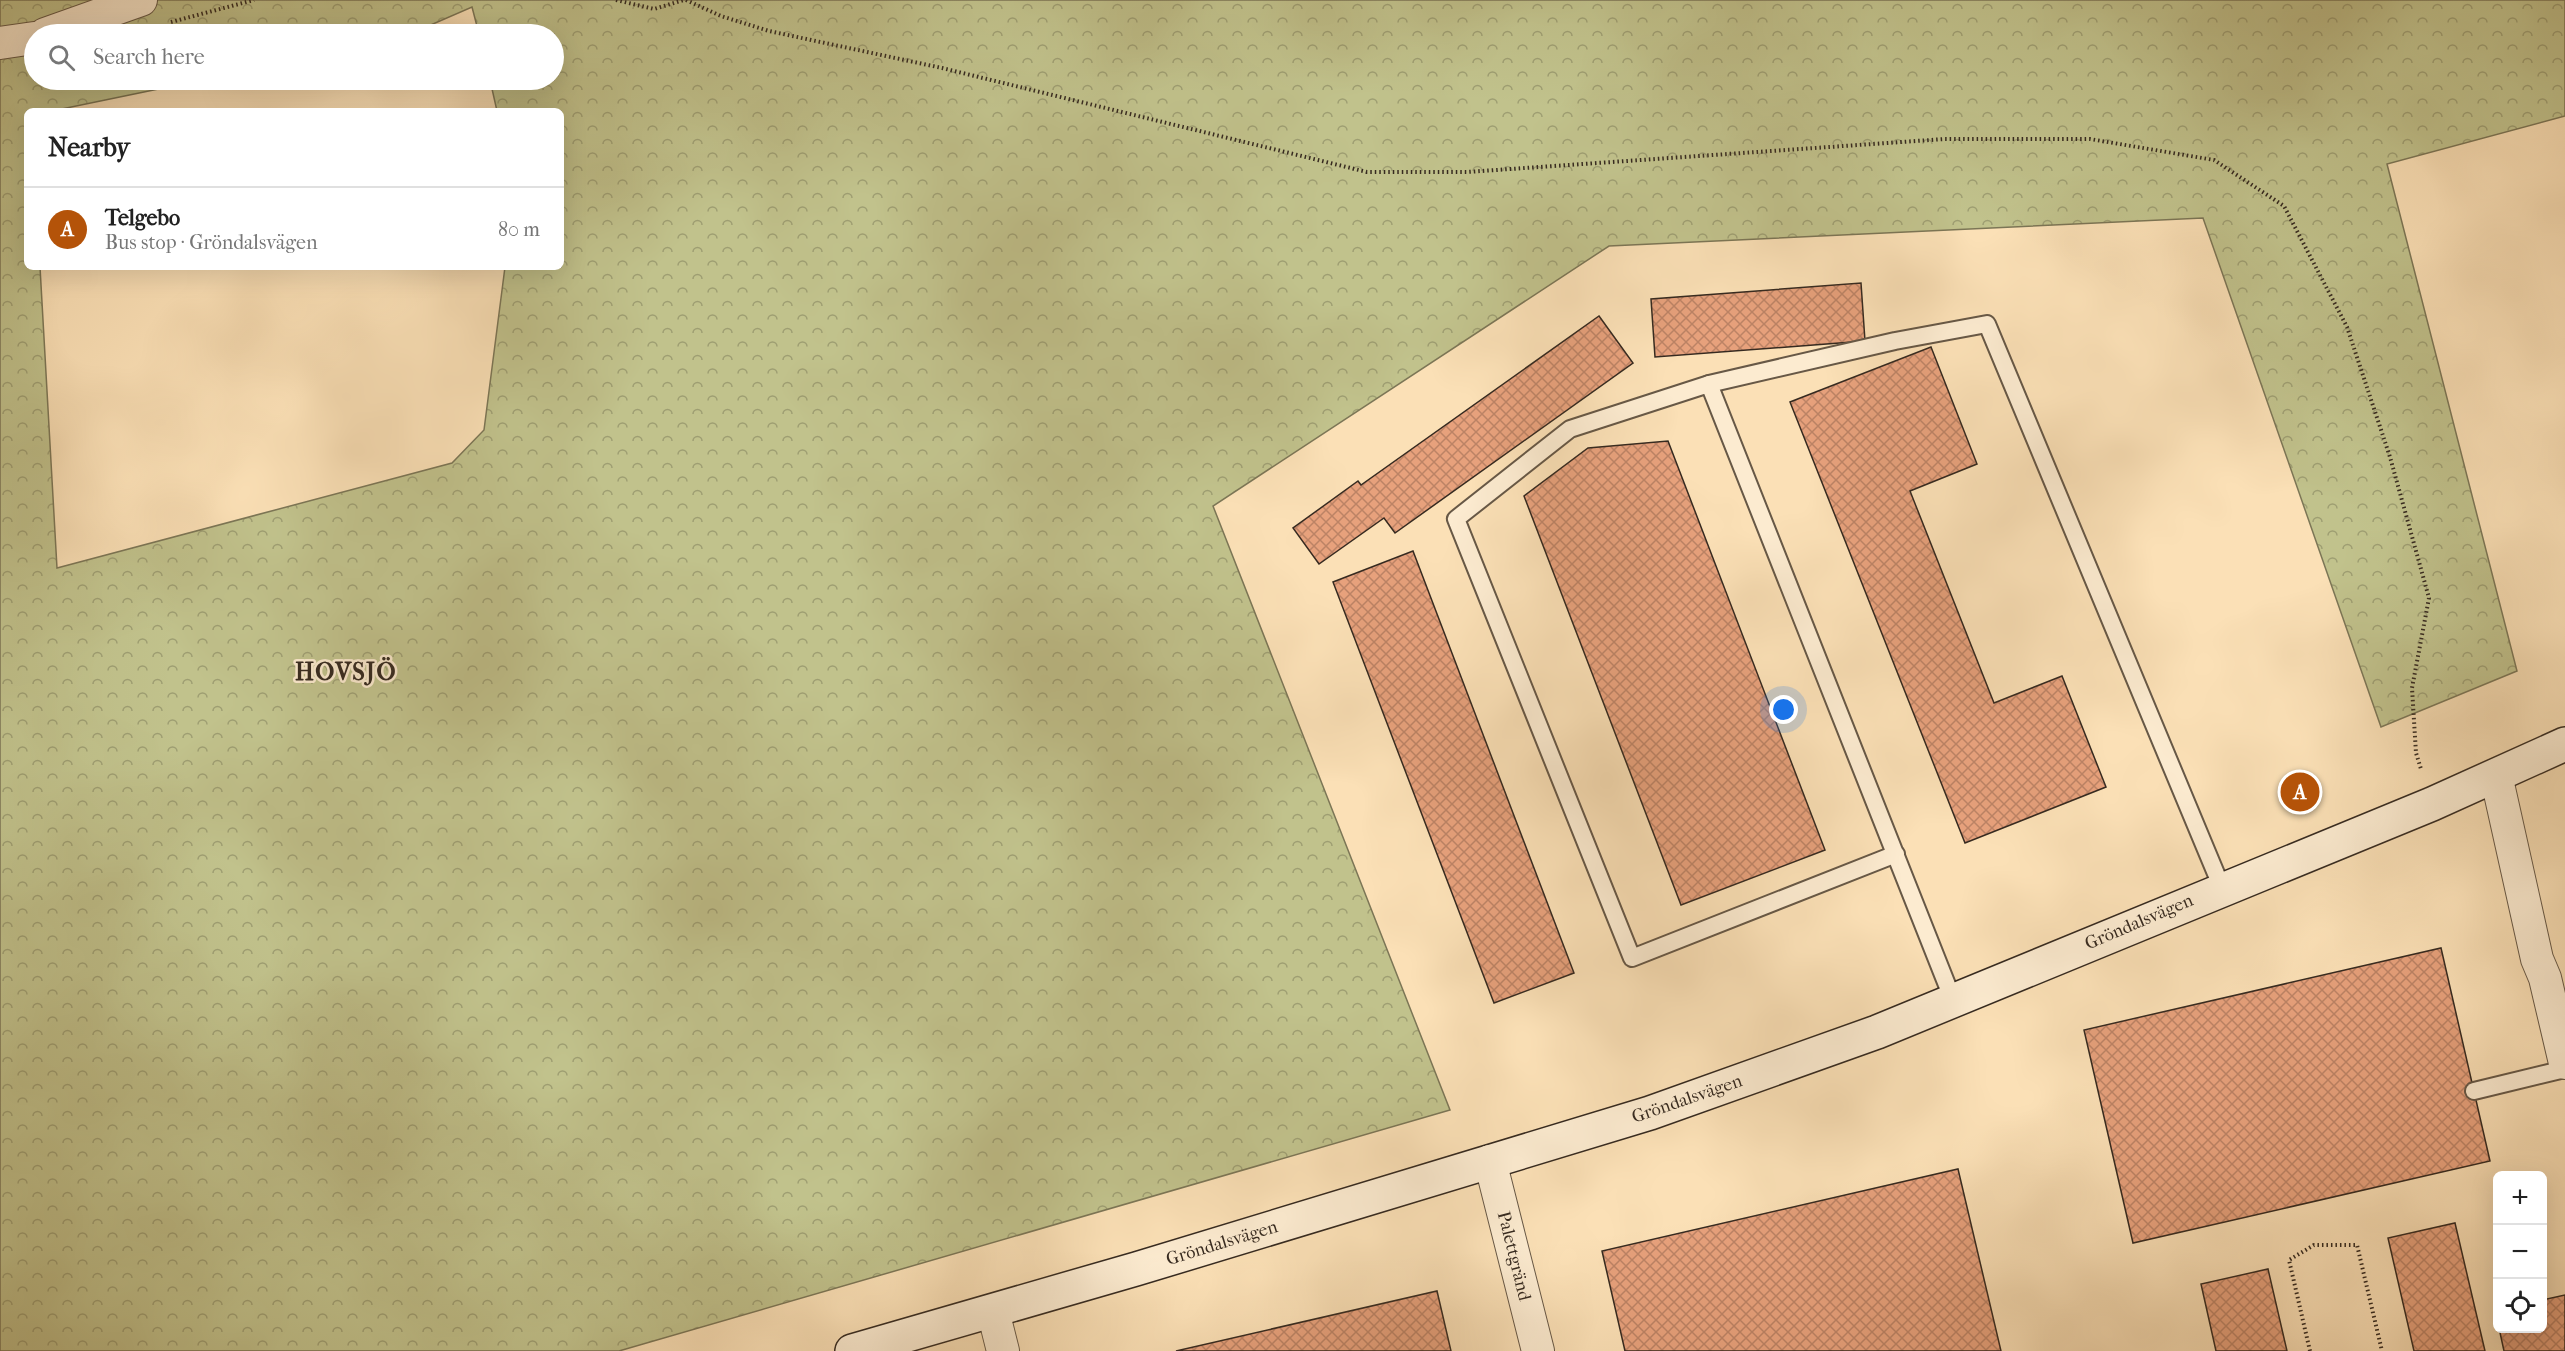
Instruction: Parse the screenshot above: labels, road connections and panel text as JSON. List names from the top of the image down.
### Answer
{
  "streets": {
    "street": ["Gröndalsvägen", "Palettgränd"]
  },
  "crossings": [
    ["Gröndalsvägen", "Palettgränd"]
  ],
  "districts": ["HOVSJÖ"],
  "page": {
    "search": "Search here",
    "heading": "Nearby",
    "list": [
      {
        "mark": "A",
        "name": "Telgebo",
        "note": "Bus stop · Gröndalsvägen",
        "value": "80 m"
      }
    ],
    "pins": "A",
    "map_buttons": ["+", "−"]
  }
}
